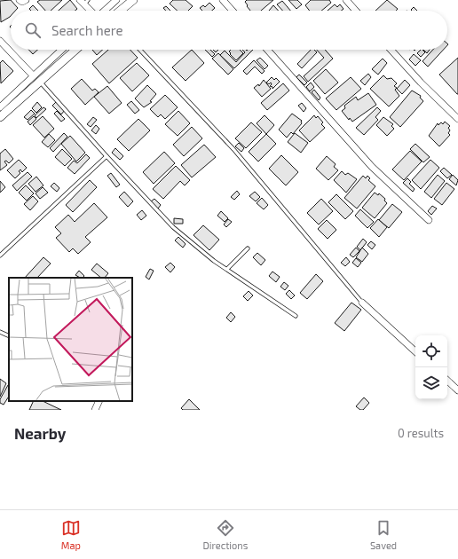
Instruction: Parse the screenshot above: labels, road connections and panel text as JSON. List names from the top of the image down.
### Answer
{
  "page": {
    "search": "Search here",
    "heading": ["Nearby", "0 results"],
    "nav": ["Map", "Directions", "Saved"]
  }
}
